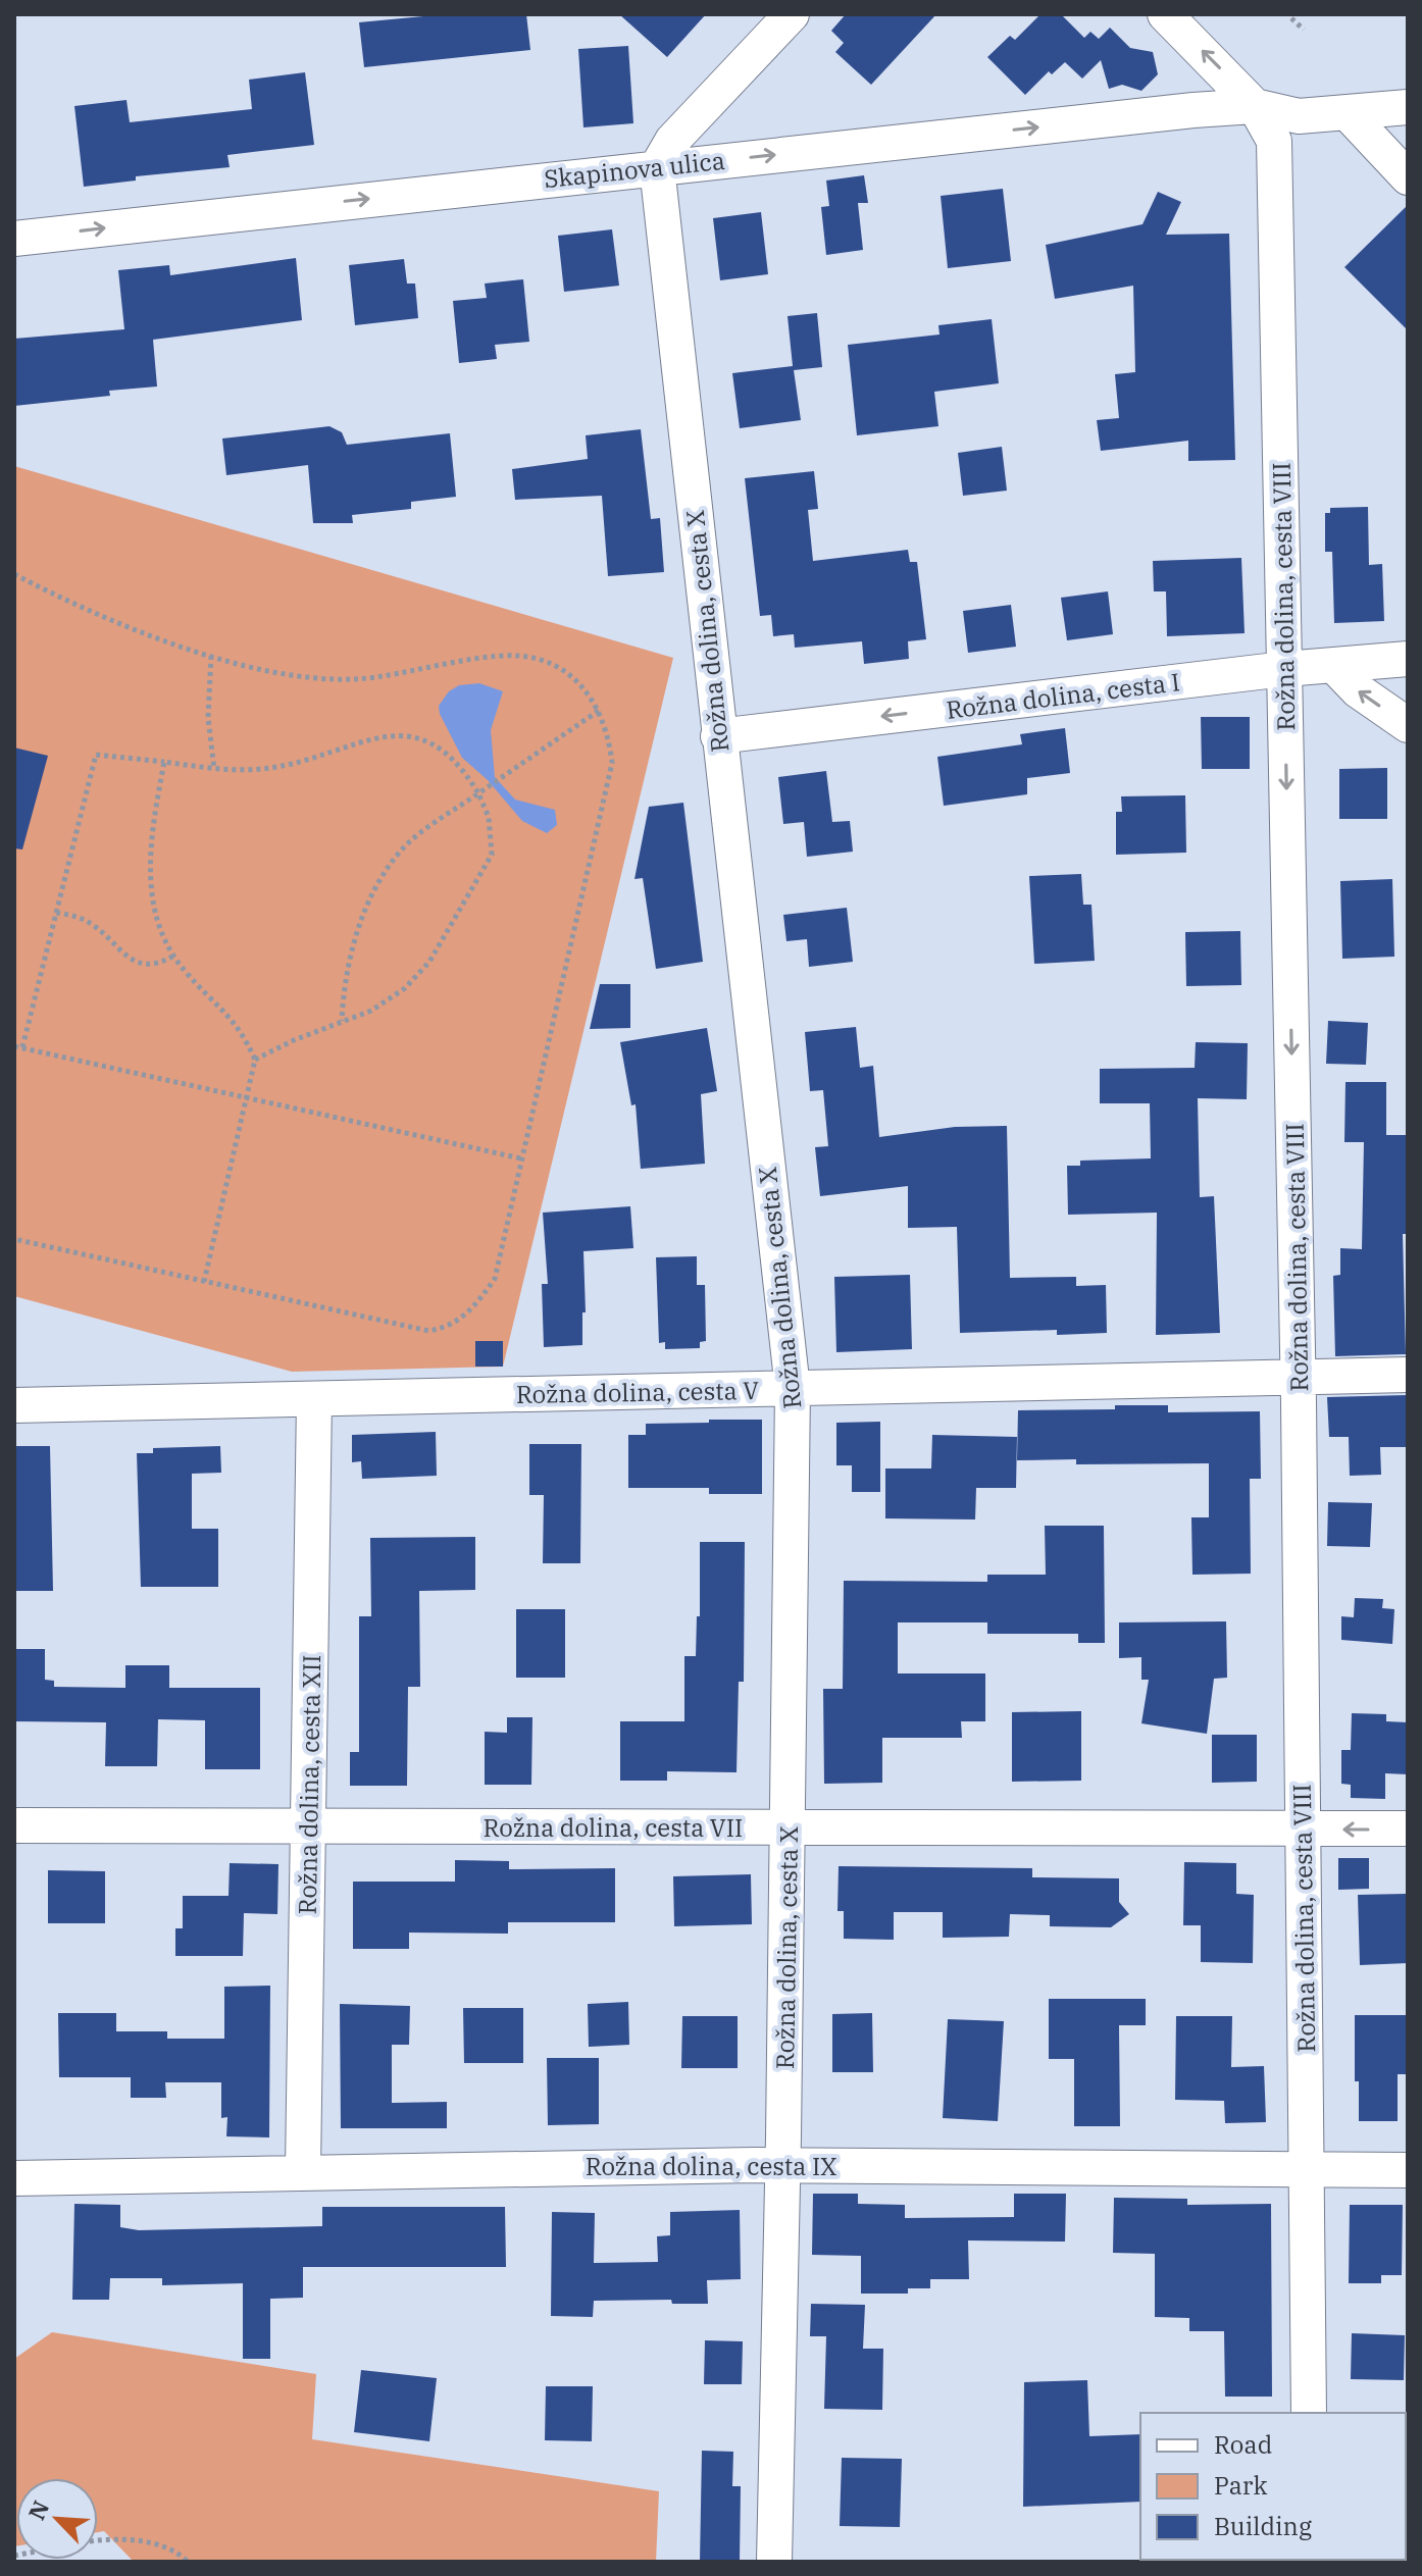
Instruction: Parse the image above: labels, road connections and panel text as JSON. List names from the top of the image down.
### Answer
{
  "streets": {
    "street": [
      "Skapinova ulica",
      "Rožna dolina, cesta VIII",
      "Rožna dolina, cesta X",
      "Rožna dolina, cesta I",
      "Rožna dolina, cesta V",
      "Rožna dolina, cesta XII",
      "Rožna dolina, cesta VII",
      "Rožna dolina, cesta IX"
    ]
  },
  "crossings": [
    ["Skapinova ulica", "Rožna dolina, cesta VIII"],
    ["Skapinova ulica", "Rožna dolina, cesta X"],
    ["Rožna dolina, cesta VIII", "Rožna dolina, cesta I"],
    ["Rožna dolina, cesta VIII", "Rožna dolina, cesta V"],
    ["Rožna dolina, cesta VIII", "Rožna dolina, cesta VII"],
    ["Rožna dolina, cesta VIII", "Rožna dolina, cesta IX"],
    ["Rožna dolina, cesta X", "Rožna dolina, cesta I"],
    ["Rožna dolina, cesta X", "Rožna dolina, cesta V"],
    ["Rožna dolina, cesta X", "Rožna dolina, cesta VII"],
    ["Rožna dolina, cesta X", "Rožna dolina, cesta IX"],
    ["Rožna dolina, cesta V", "Rožna dolina, cesta XII"],
    ["Rožna dolina, cesta XII", "Rožna dolina, cesta VII"],
    ["Rožna dolina, cesta XII", "Rožna dolina, cesta IX"]
  ],
  "one_way": ["Skapinova ulica", "Rožna dolina, cesta I"],
  "legend": ["Road", "Park", "Building"],
  "north": "top left"
}
